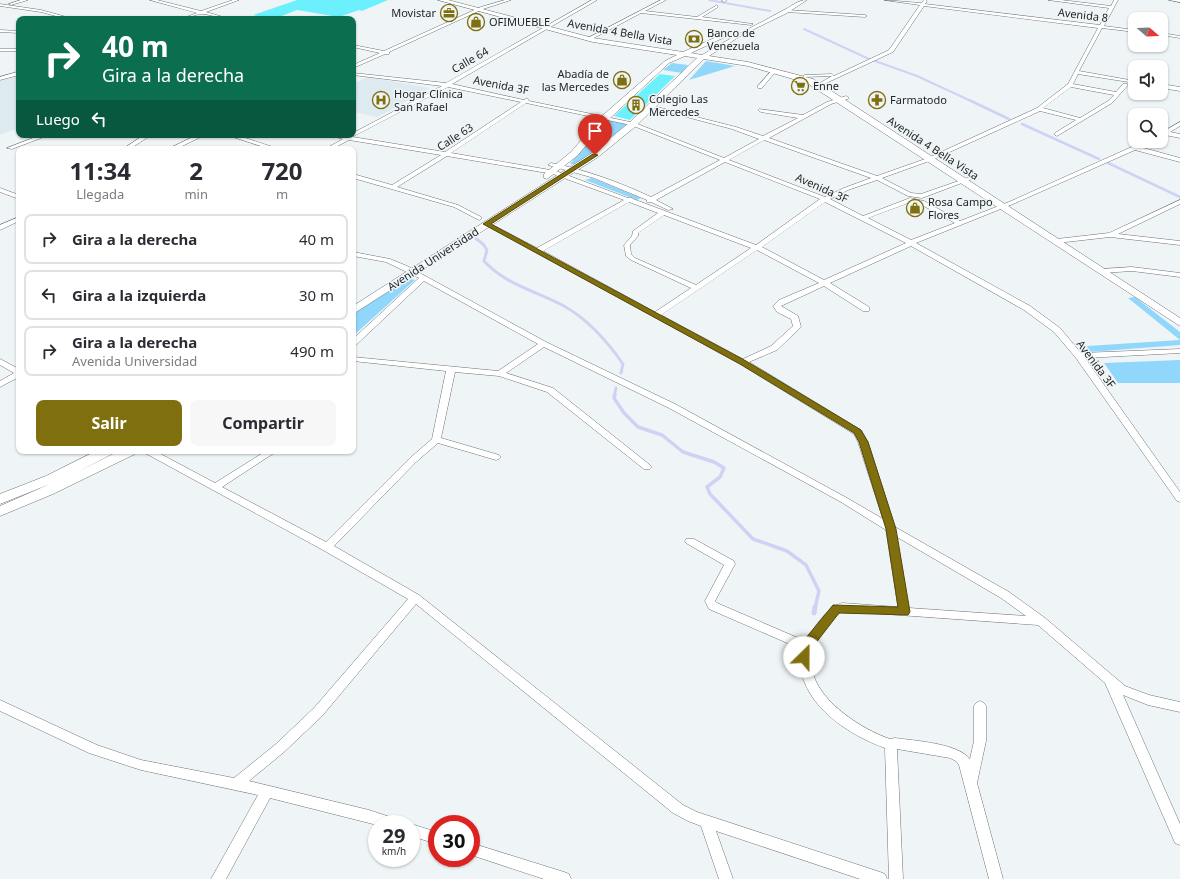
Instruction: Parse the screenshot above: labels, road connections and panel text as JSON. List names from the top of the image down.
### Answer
{
  "streets": {
    "street": [
      "Avenida 8",
      "Avenida 4 Bella Vista",
      "Calle 64",
      "Avenida 3F",
      "Calle 63",
      "Avenida Universidad"
    ]
  },
  "crossings": [
    ["Avenida 4 Bella Vista", "Calle 64"],
    ["Avenida 4 Bella Vista", "Avenida Universidad"],
    ["Calle 64", "Avenida 3F"],
    ["Avenida 3F", "Calle 63"],
    ["Avenida 3F", "Avenida Universidad"]
  ],
  "places": {
    "office": ["Movistar"],
    "shop": ["OFIMUEBLE", "Abadía de las Mercedes", "Rosa Campo Flores"],
    "bank": ["Banco de Venezuela"],
    "supermarket": ["Enne"],
    "hospital": ["Hogar Clínica San Rafael"],
    "pharmacy": ["Farmatodo"],
    "building": ["Colegio Las Mercedes"]
  },
  "north": "right",
  "page": {
    "turn": ["40 m", "Gira a la derecha"],
    "then": "Luego",
    "eta": [
      "11:34",
      "Llegada",
      "2",
      "min",
      "720",
      "m"
    ],
    "list": [
      {
        "name": "Gira a la derecha",
        "value": "40 m"
      },
      {
        "name": "Gira a la izquierda",
        "value": "30 m"
      },
      {
        "name": "Gira a la derecha",
        "note": "Avenida Universidad",
        "value": "490 m"
      }
    ],
    "buttons": ["Salir", "Compartir"],
    "speed": "29 km/h",
    "limit": "30"
  }
}
